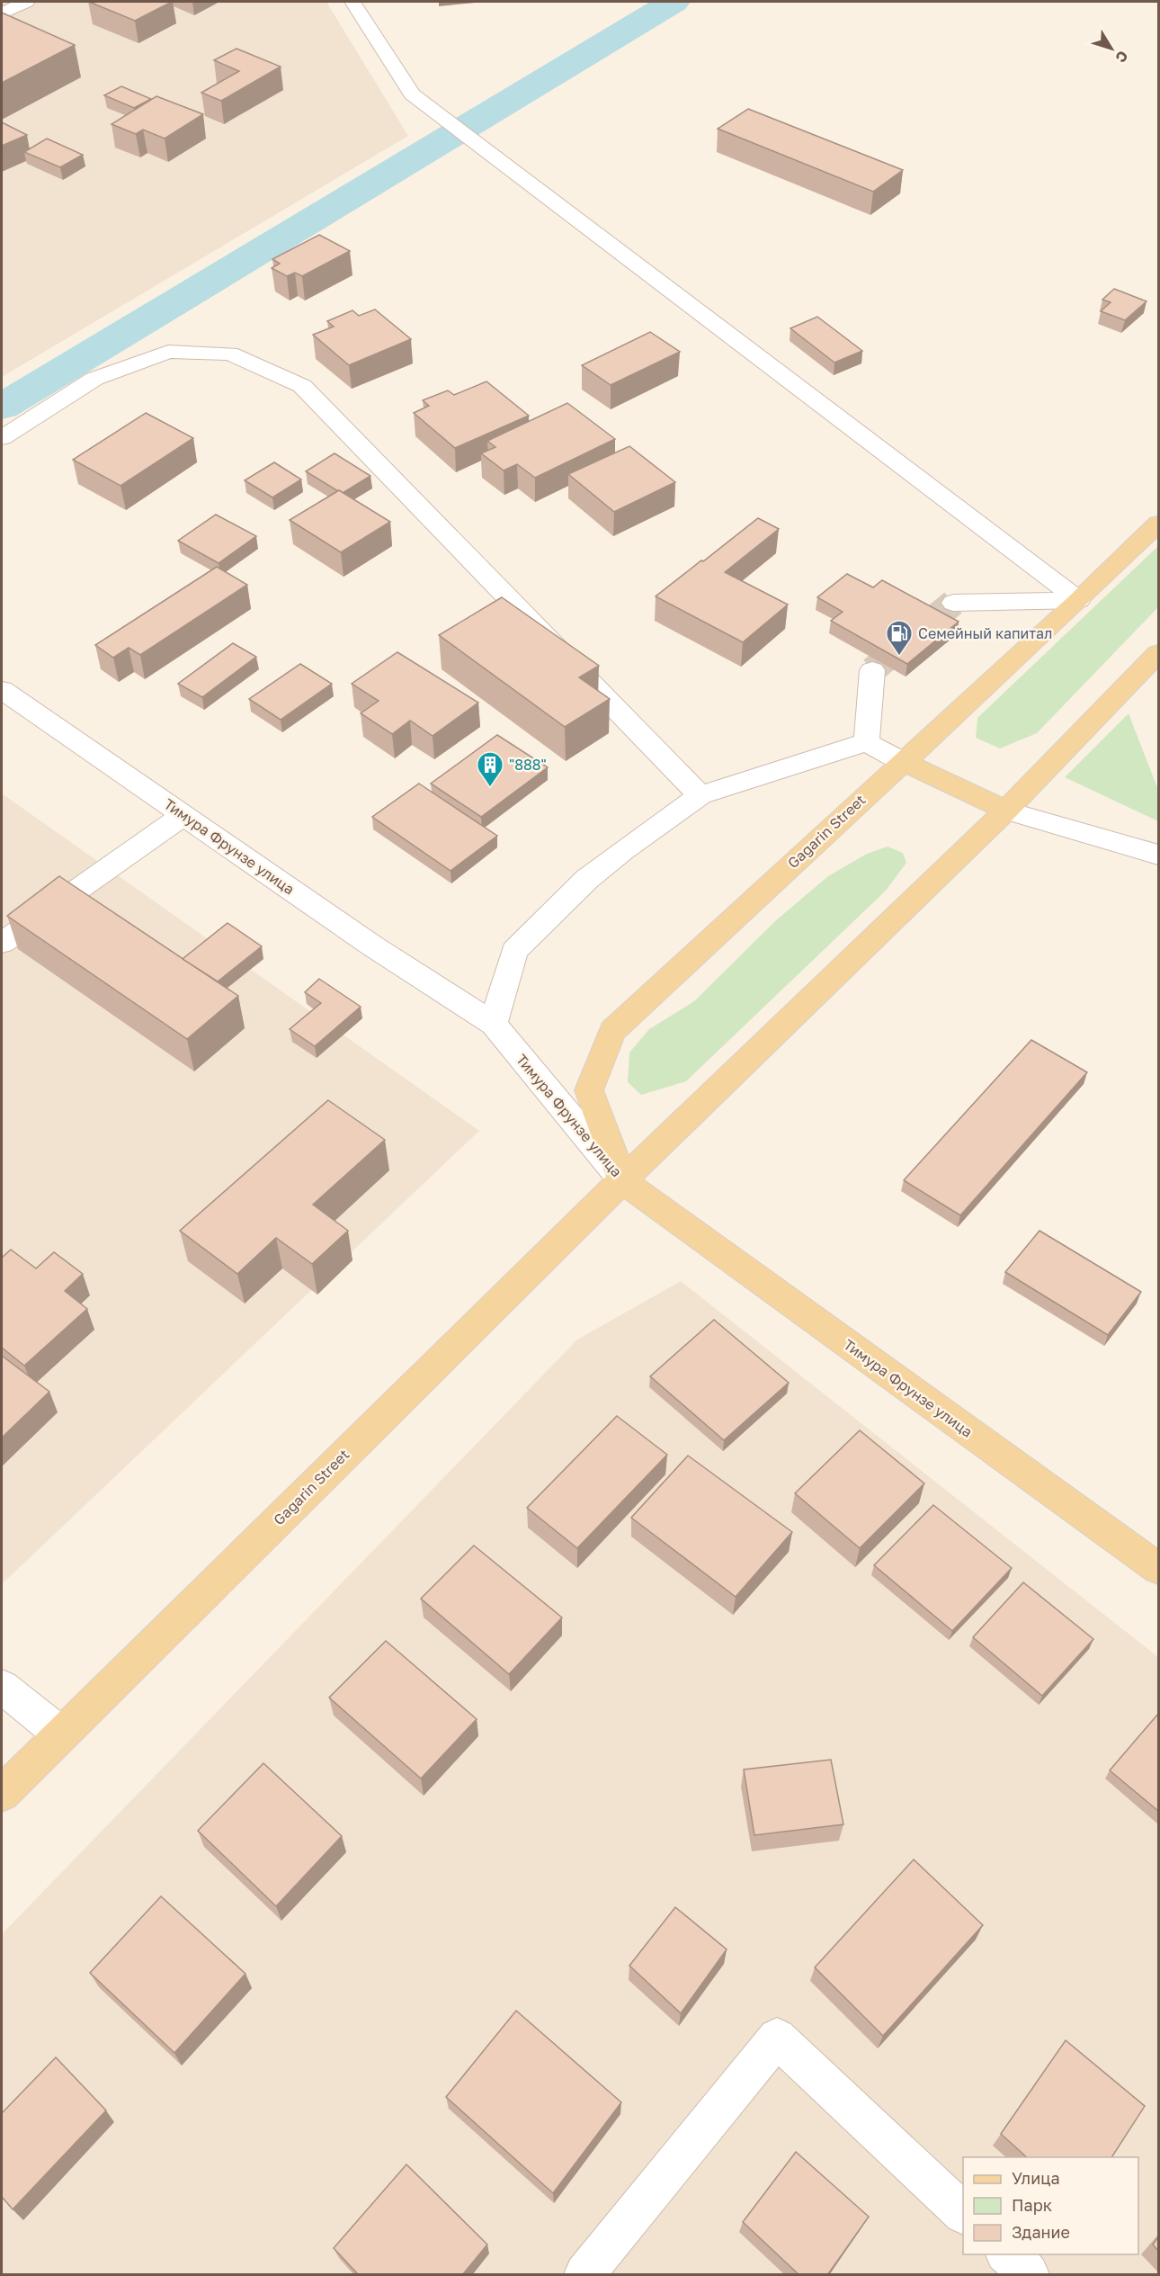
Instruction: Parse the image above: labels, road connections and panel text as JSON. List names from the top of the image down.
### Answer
{
  "streets": {
    "main road": ["Gagarin Street", "Тимура Фрунзе улица"]
  },
  "crossings": [
    ["Gagarin Street", "Тимура Фрунзе улица"]
  ],
  "places": {
    "fuel station": ["Семейный капитал"],
    "building": ["\"888\""]
  },
  "legend": ["Улица", "Парк", "Здание"],
  "north": "bottom right"
}
